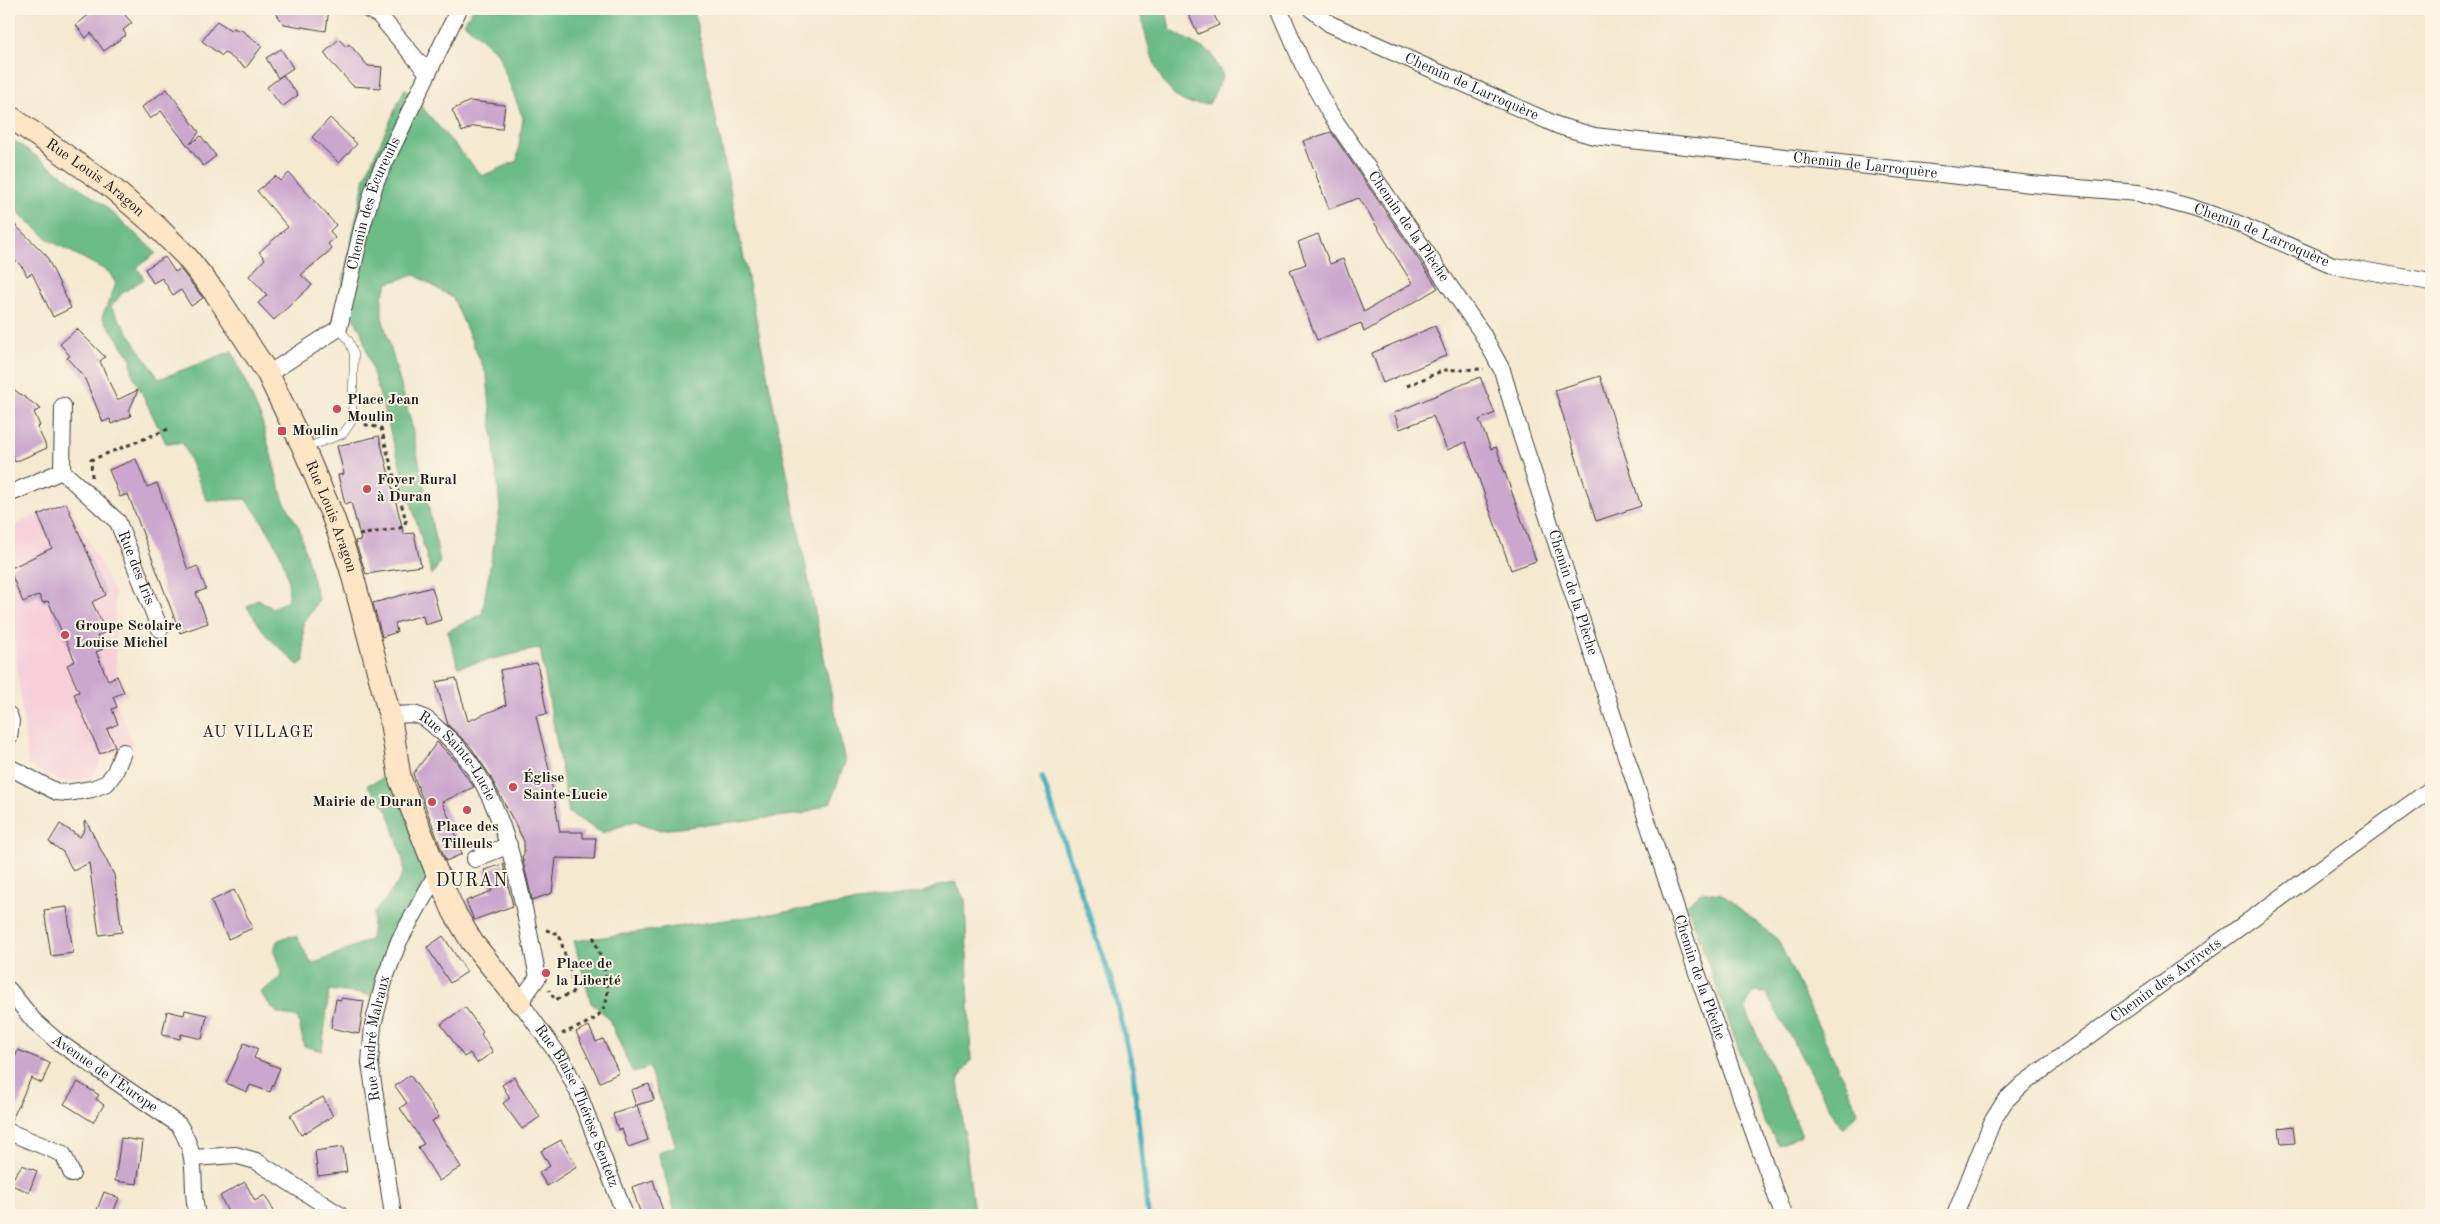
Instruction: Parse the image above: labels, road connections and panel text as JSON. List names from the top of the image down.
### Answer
{
  "streets": {
    "street": [
      "Chemin de Larroquère",
      "Rue Louis Aragon",
      "Chemin des Écureuils",
      "Chemin de la Plèche",
      "Rue des Iris",
      "Rue Sainte-Lucie",
      "Chemin des Arrivets",
      "Rue André Malraux",
      "Avenue de l'Europe",
      "Rue Blaise Thérèse Sentetz"
    ]
  },
  "crossings": [
    ["Rue Louis Aragon", "Rue Sainte-Lucie"],
    ["Rue Louis Aragon", "Rue André Malraux"],
    ["Rue Louis Aragon", "Rue Blaise Thérèse Sentetz"]
  ],
  "districts": ["AU VILLAGE", "DURAN"],
  "places": {
    "other": [
      "Place Jean Moulin",
      "Foyer Rural à Duran",
      "Groupe Scolaire Louise Michel",
      "Église Sainte-Lucie",
      "Mairie de Duran",
      "Place des Tilleuls",
      "Place de la Liberté"
    ],
    "transit": ["Moulin"]
  }
}
